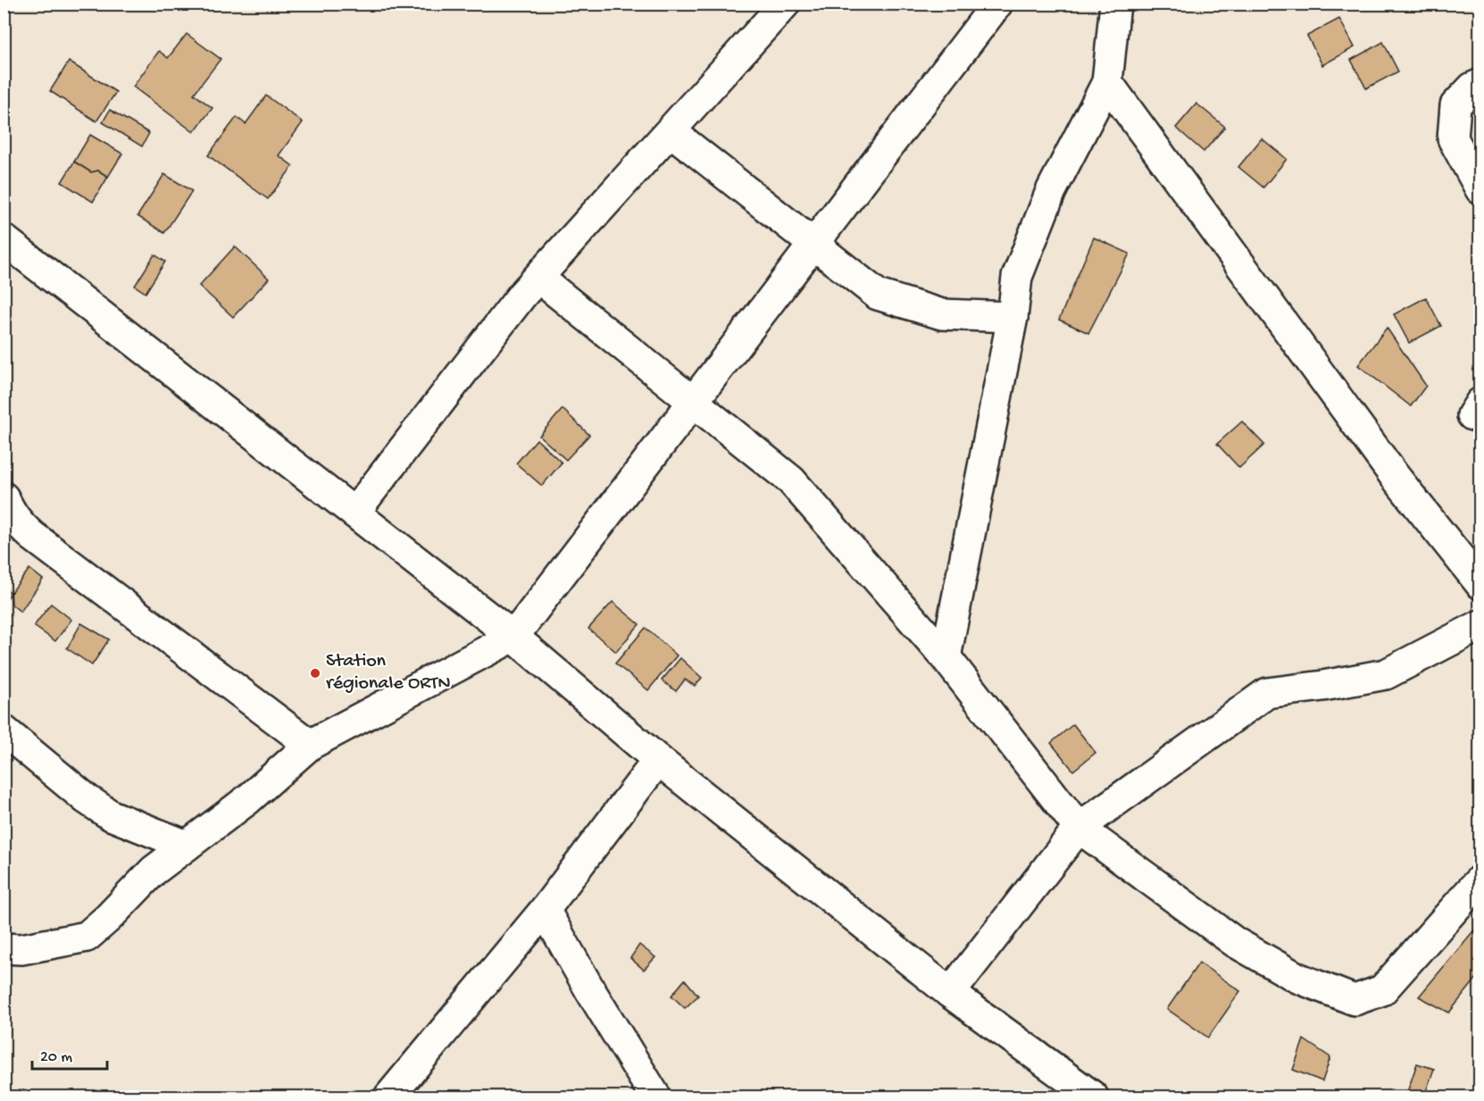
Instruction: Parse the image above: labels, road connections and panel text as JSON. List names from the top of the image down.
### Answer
{
  "places": ["Station régionale ORTN"],
  "scale_bar": "20 m"
}
